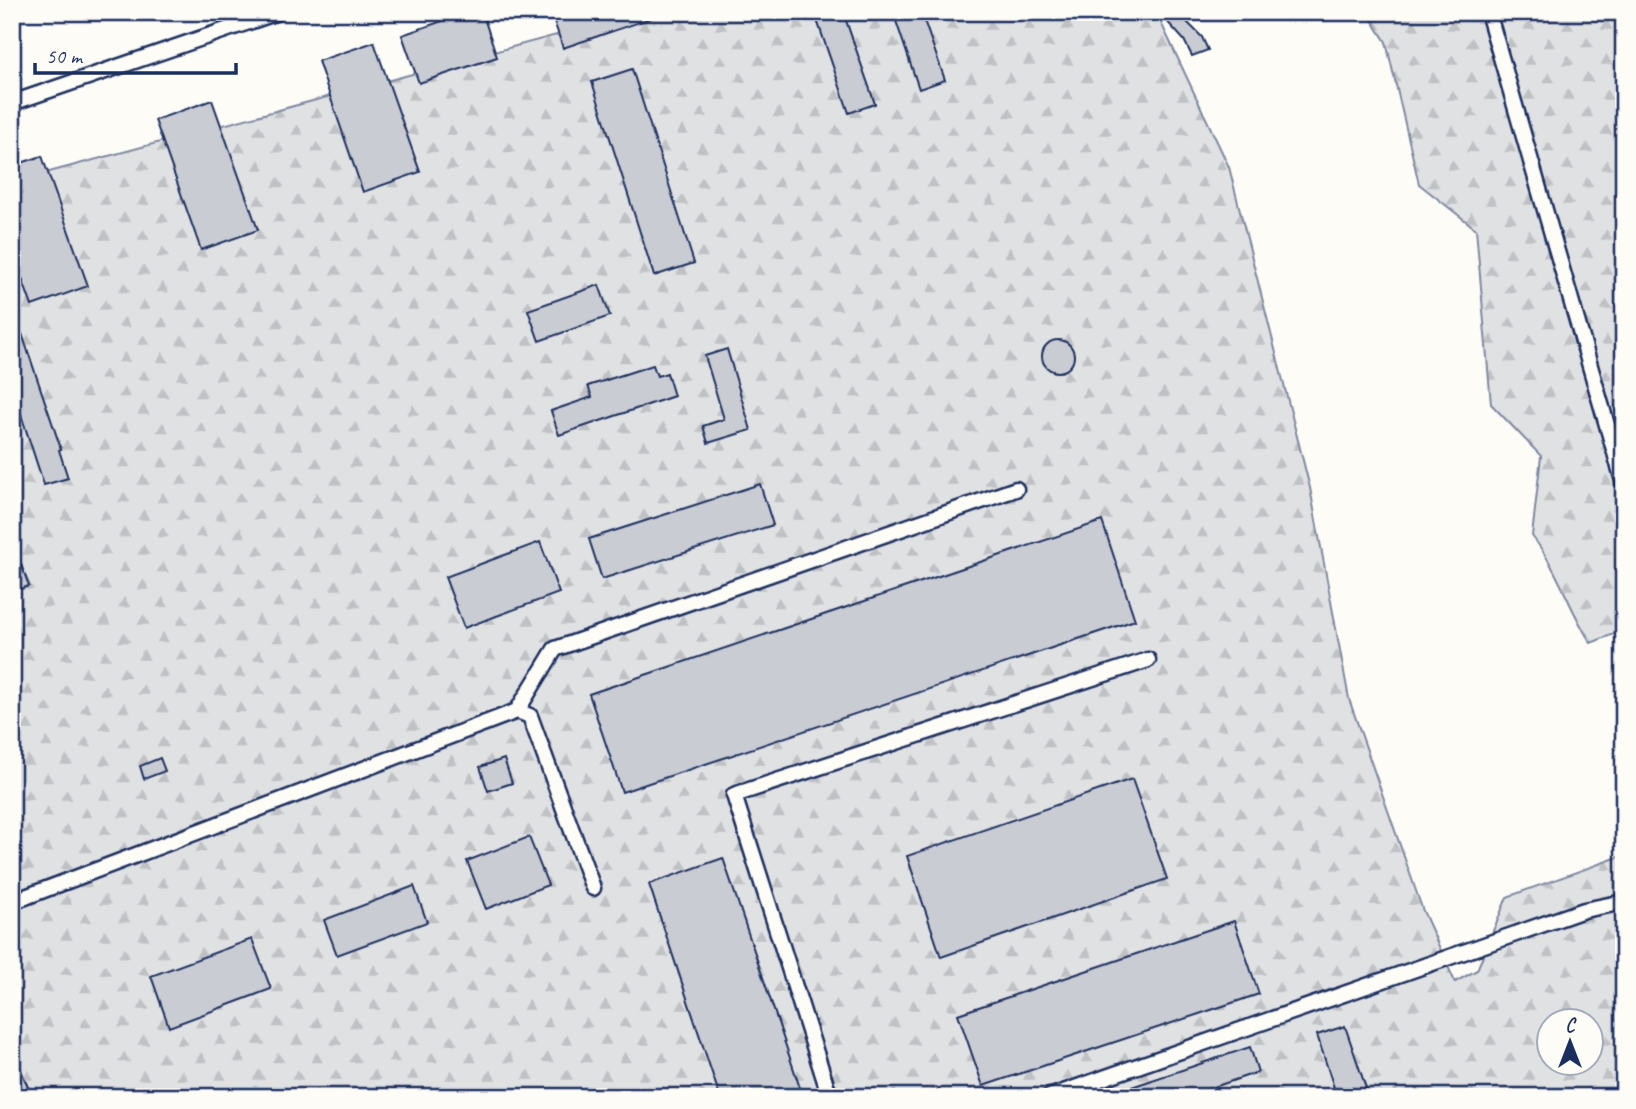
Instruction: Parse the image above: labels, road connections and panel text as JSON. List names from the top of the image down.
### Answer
{
  "scale_bar": "50 m",
  "north": "top"
}
